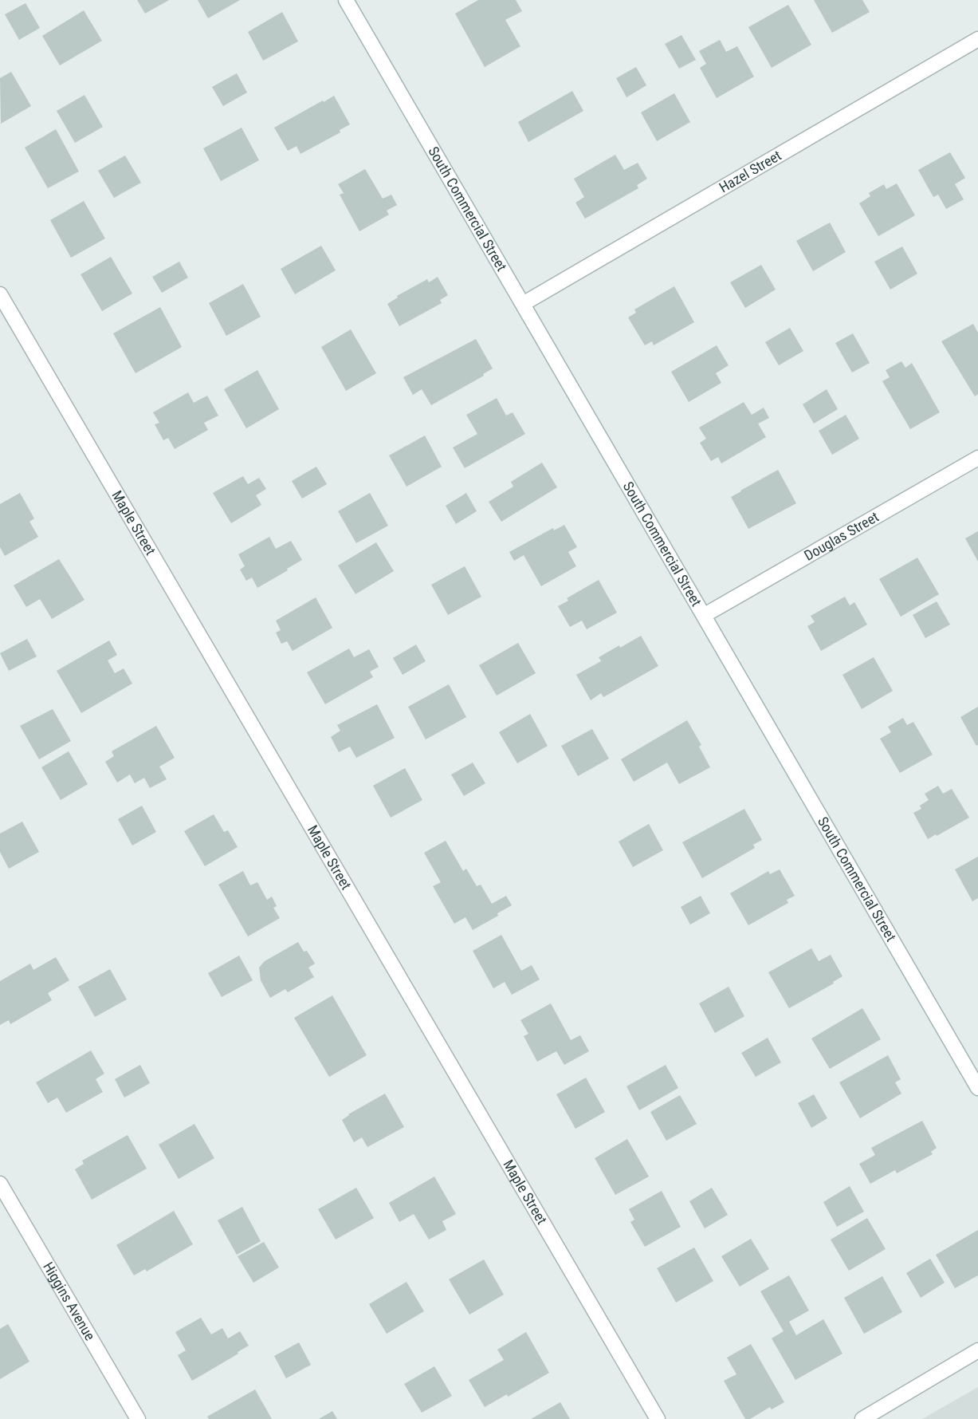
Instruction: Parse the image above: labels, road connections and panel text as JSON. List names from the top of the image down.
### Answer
{
  "streets": {
    "street": [
      "Hazel Street",
      "South Commercial Street",
      "Maple Street",
      "Douglas Street",
      "Higgins Avenue"
    ]
  },
  "crossings": [
    ["Hazel Street", "South Commercial Street"],
    ["South Commercial Street", "Douglas Street"]
  ]
}
